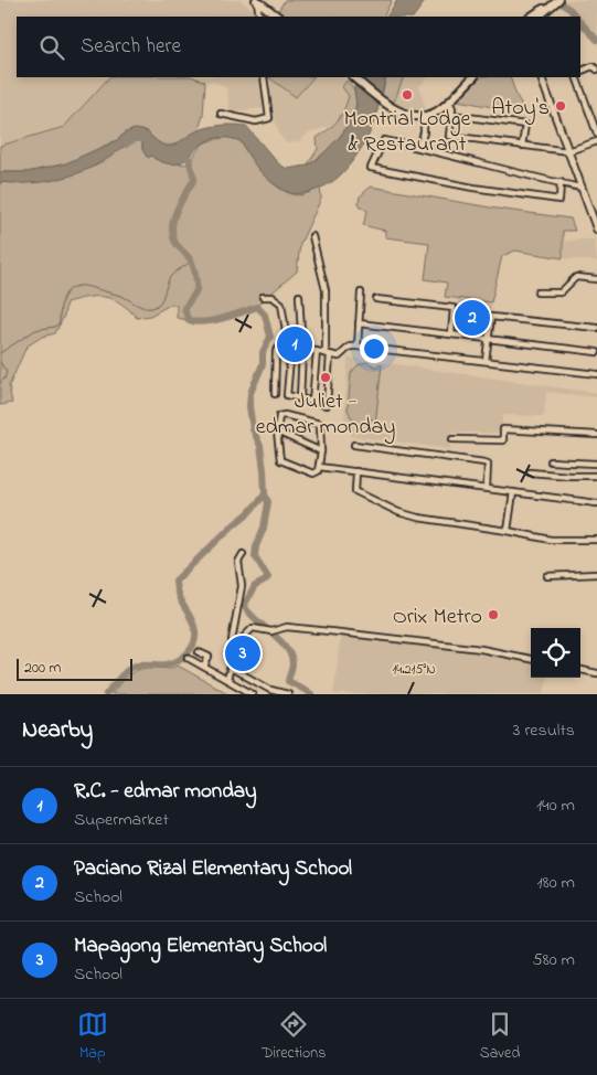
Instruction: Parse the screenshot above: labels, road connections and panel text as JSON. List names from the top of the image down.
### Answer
{
  "places": [
    "Montrial Lodge & Restaurant",
    "Atoy's",
    "Juliet - edmar monday",
    "Orix Metro"
  ],
  "scale_bar": "200 m",
  "page": {
    "search": "Search here",
    "pins": ["2", "1", "3"],
    "scale": "200 m",
    "heading": ["Nearby", "3 results"],
    "list": [
      {
        "mark": "1",
        "name": "R.C. - edmar monday",
        "note": "Supermarket",
        "value": "140 m"
      },
      {
        "mark": "2",
        "name": "Paciano Rizal Elementary School",
        "note": "School",
        "value": "180 m"
      },
      {
        "mark": "3",
        "name": "Mapagong Elementary School",
        "note": "School",
        "value": "580 m"
      }
    ],
    "nav": ["Map", "Directions", "Saved"]
  },
  "coordinates": ["14.215°N"]
}
